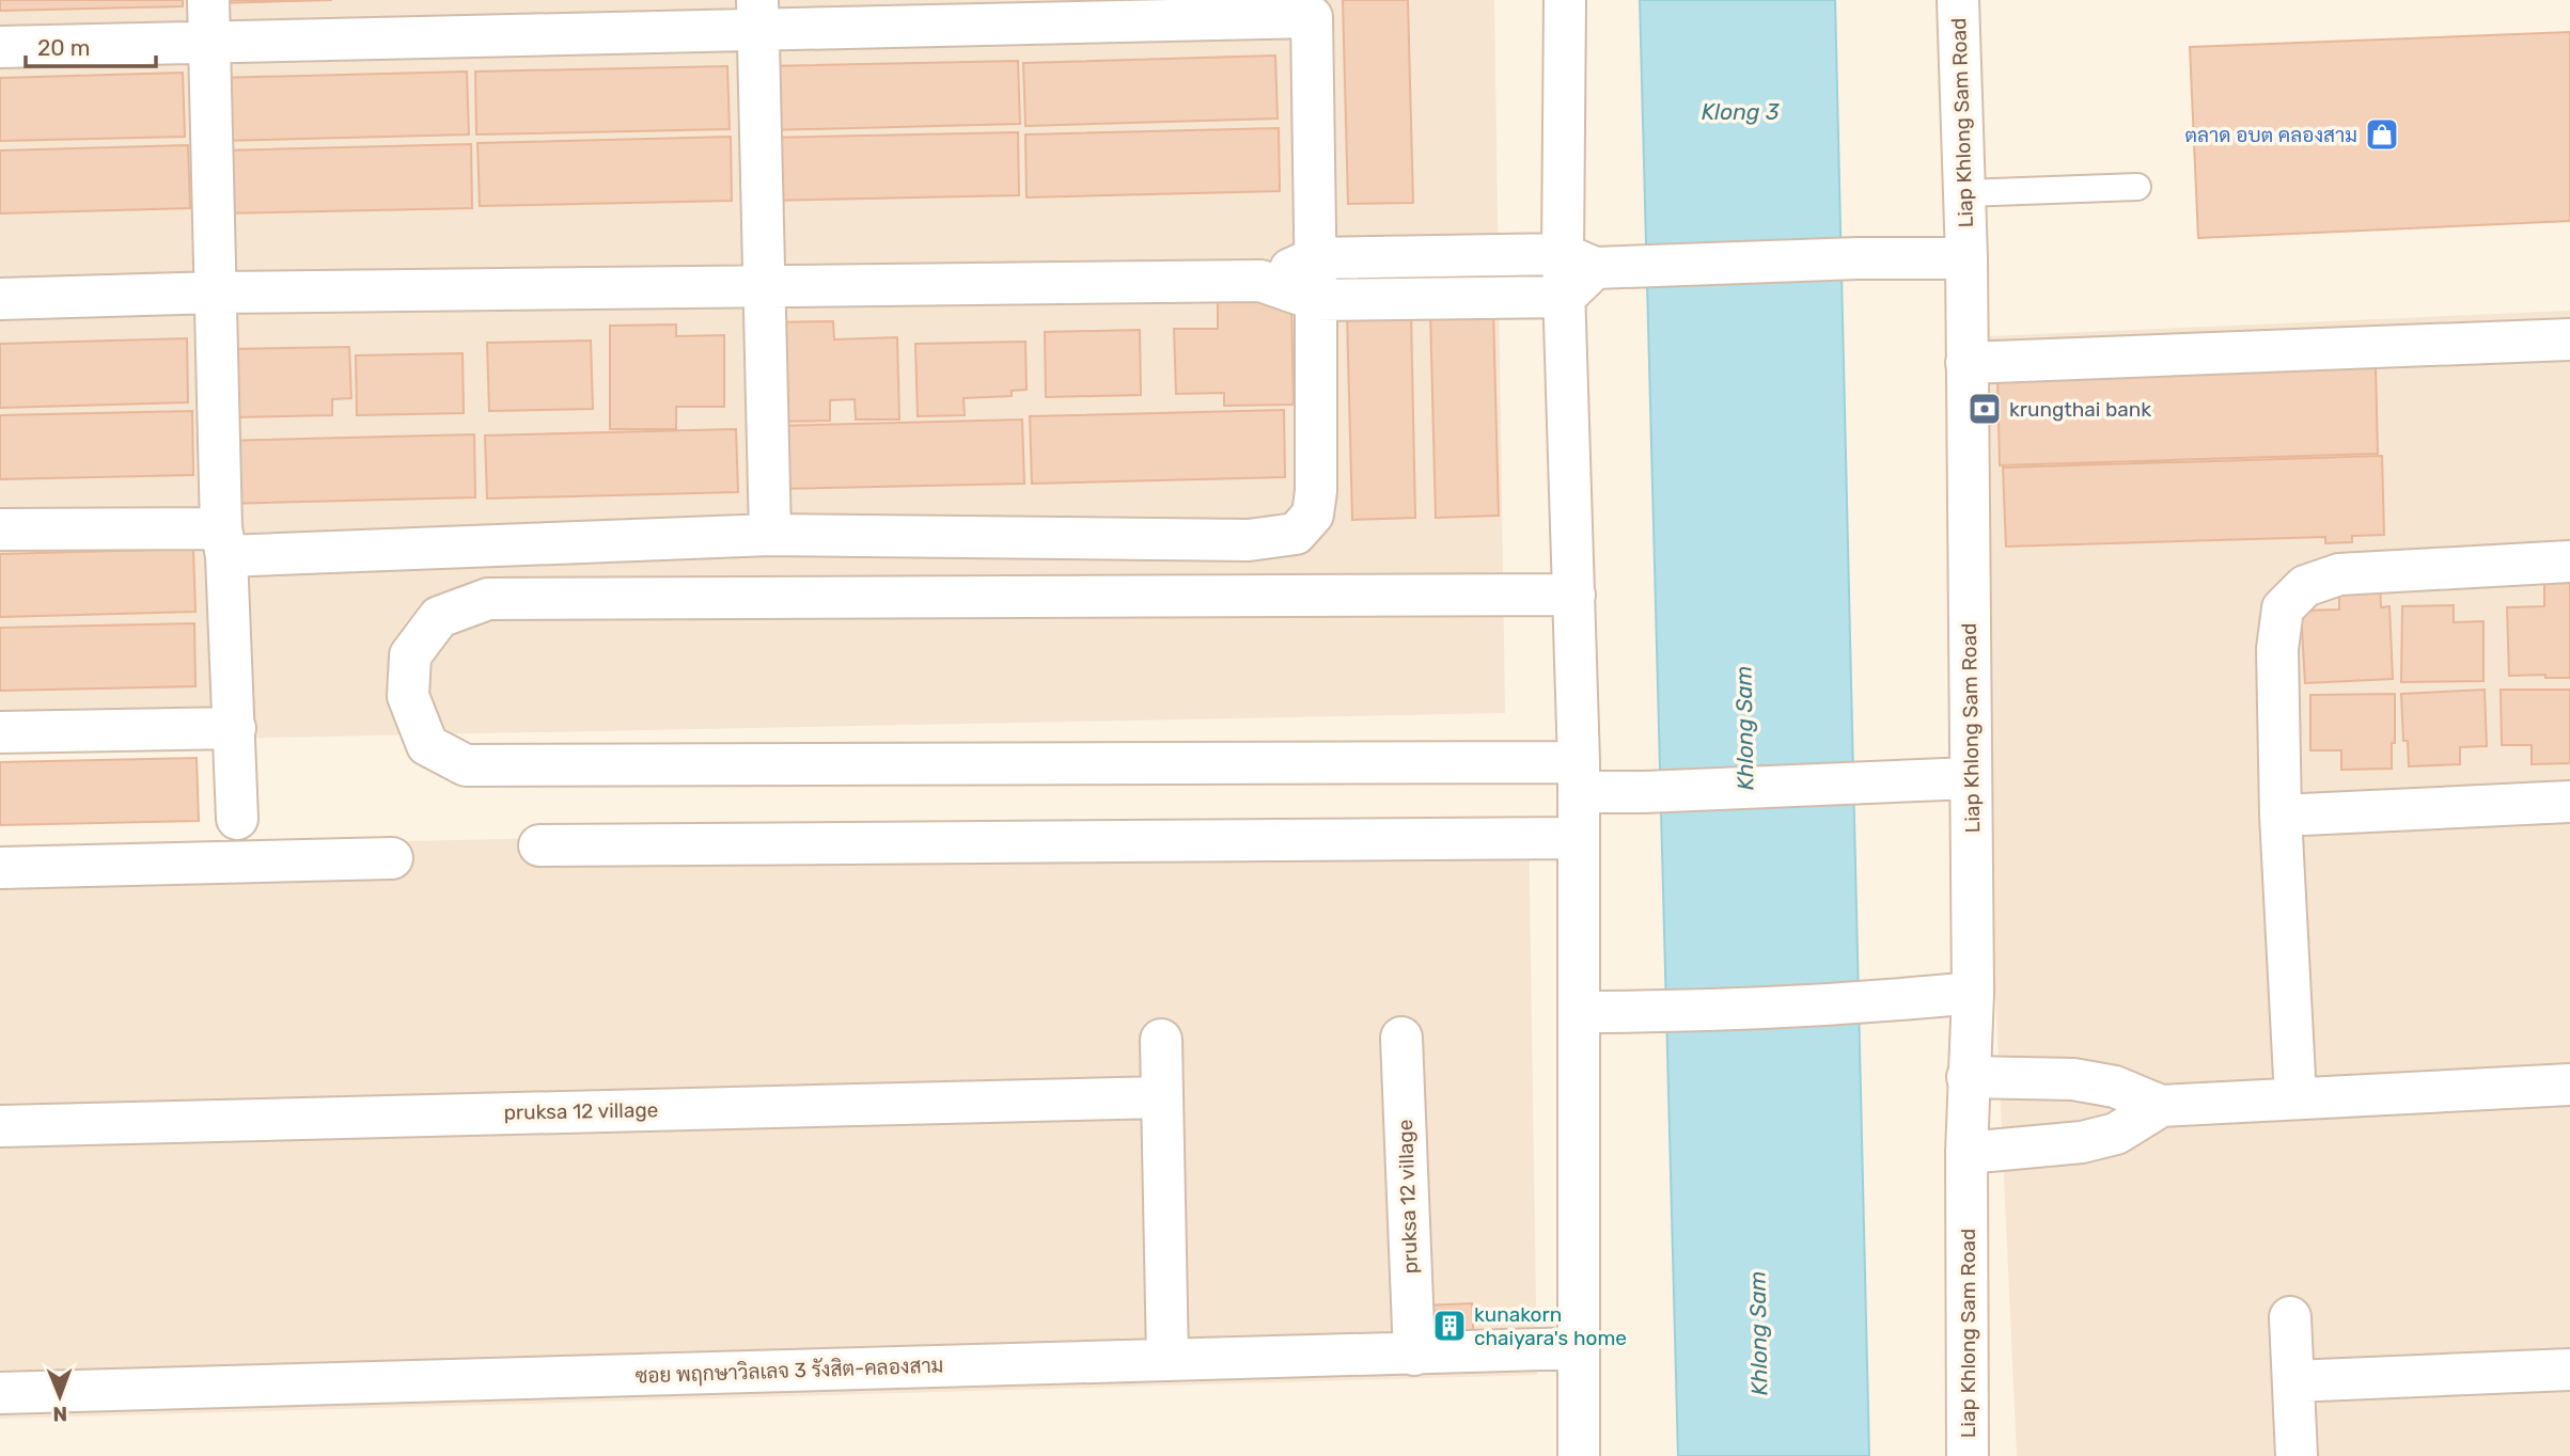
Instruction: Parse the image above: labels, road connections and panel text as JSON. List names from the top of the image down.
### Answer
{
  "streets": {
    "street": ["Liap Khlong Sam Road", "pruksa 12 village", "ซอย พฤกษาวิลเลจ 3 รังสิต-คลองสาม"]
  },
  "crossings": [
    ["pruksa 12 village", "ซอย พฤกษาวิลเลจ 3 รังสิต-คลองสาม"]
  ],
  "water": ["Klong 3", "Khlong Sam"],
  "places": {
    "shop": ["ตลาด อบต คลองสาม"],
    "bank": ["krungthai bank"],
    "building": ["kunakorn chaiyara's home"]
  },
  "scale_bar": "20 m",
  "north": "bottom"
}
